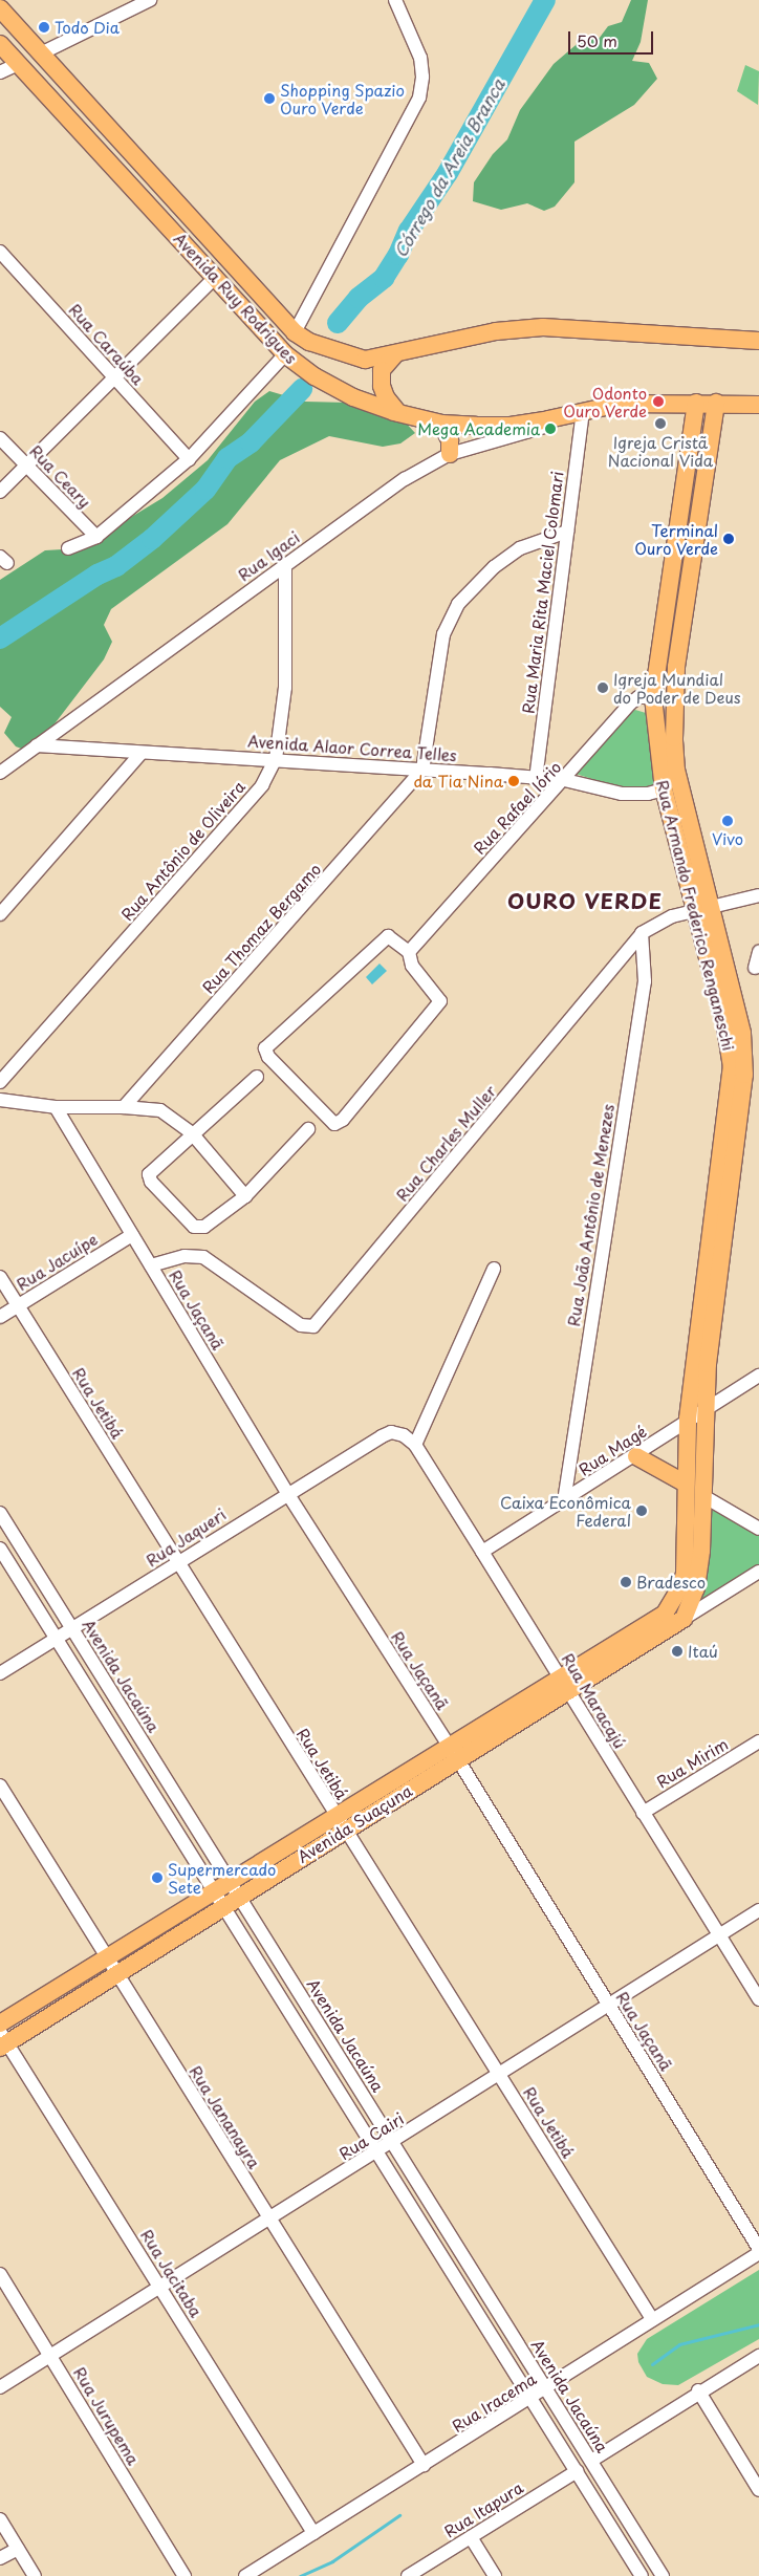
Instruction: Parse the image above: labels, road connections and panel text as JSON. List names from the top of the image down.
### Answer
{
  "streets": {
    "main road": ["Avenida Ruy Rodrigues", "Rua Armando Frederico Renganeschi", "Avenida Suaçuna"],
    "street": [
      "Rua Caraúba",
      "Rua Ceary",
      "Rua Igaci",
      "Rua Maria Rita Maciel Colomari",
      "Avenida Alaor Correa Telles",
      "Rua Rafael Iório",
      "Rua Antônio de Oliveira",
      "Rua Thomaz Bergamo",
      "Rua Charles Muller",
      "Rua João Antônio de Menezes",
      "Rua Jacuípe",
      "Rua Jaçanã",
      "Rua Jetibá",
      "Rua Magé",
      "Rua Jaqueri",
      "Avenida Jacaúna",
      "Rua Maracajú",
      "Rua Mirim",
      "Rua Jananayra",
      "Rua Cairi",
      "Rua Jacitaba",
      "Rua Iracema",
      "Rua Jurupema",
      "Rua Itapura"
    ]
  },
  "crossings": [
    ["Avenida Ruy Rodrigues", "Rua Igaci"],
    ["Avenida Ruy Rodrigues", "Rua Maria Rita Maciel Colomari"],
    ["Avenida Ruy Rodrigues", "Rua Armando Frederico Renganeschi"],
    ["Rua Igaci", "Rua Maria Rita Maciel Colomari"],
    ["Rua Igaci", "Avenida Alaor Correa Telles"],
    ["Rua Igaci", "Rua Antônio de Oliveira"],
    ["Rua Maria Rita Maciel Colomari", "Avenida Alaor Correa Telles"],
    ["Avenida Alaor Correa Telles", "Rua Rafael Iório"],
    ["Avenida Alaor Correa Telles", "Rua Antônio de Oliveira"],
    ["Avenida Alaor Correa Telles", "Rua Armando Frederico Renganeschi"],
    ["Avenida Alaor Correa Telles", "Rua Thomaz Bergamo"],
    ["Rua Rafael Iório", "Rua Armando Frederico Renganeschi"],
    ["Rua Armando Frederico Renganeschi", "Rua Charles Muller"],
    ["Rua Armando Frederico Renganeschi", "Rua Magé"],
    ["Rua Armando Frederico Renganeschi", "Avenida Suaçuna"],
    ["Rua Charles Muller", "Rua João Antônio de Menezes"],
    ["Rua Charles Muller", "Rua Jaçanã"],
    ["Rua João Antônio de Menezes", "Rua Magé"],
    ["Rua Jacuípe", "Rua Jaçanã"],
    ["Rua Jacuípe", "Rua Jetibá"],
    ["Rua Jaçanã", "Rua Jaqueri"],
    ["Rua Jaçanã", "Avenida Suaçuna"],
    ["Rua Jaçanã", "Rua Cairi"],
    ["Rua Jaçanã", "Rua Iracema"],
    ["Rua Jetibá", "Rua Jaqueri"],
    ["Rua Jetibá", "Avenida Suaçuna"],
    ["Rua Jetibá", "Rua Cairi"],
    ["Rua Jetibá", "Rua Iracema"],
    ["Rua Magé", "Rua Maracajú"],
    ["Rua Jaqueri", "Avenida Jacaúna"],
    ["Rua Jaqueri", "Rua Maracajú"],
    ["Avenida Jacaúna", "Avenida Suaçuna"],
    ["Avenida Jacaúna", "Rua Cairi"],
    ["Avenida Jacaúna", "Rua Iracema"],
    ["Avenida Jacaúna", "Rua Itapura"],
    ["Rua Maracajú", "Rua Mirim"],
    ["Rua Maracajú", "Avenida Suaçuna"],
    ["Rua Maracajú", "Rua Cairi"],
    ["Avenida Suaçuna", "Rua Jananayra"],
    ["Avenida Suaçuna", "Rua Jacitaba"],
    ["Rua Jananayra", "Rua Cairi"],
    ["Rua Jananayra", "Rua Iracema"],
    ["Rua Cairi", "Rua Jacitaba"],
    ["Rua Cairi", "Rua Jurupema"],
    ["Rua Jacitaba", "Rua Iracema"]
  ],
  "districts": ["OURO VERDE"],
  "water": ["Córrego da Areia Branca"],
  "places": [
    "Todo Dia",
    "Shopping Spazio Ouro Verde",
    "Odonto Ouro Verde",
    "Igreja Cristã Nacional Vida",
    "Mega Academia",
    "Terminal Ouro Verde",
    "Igreja Mundial do Poder de Deus",
    "da Tia Nina",
    "Vivo",
    "Caixa Econômica Federal",
    "Bradesco",
    "Itaú",
    "Supermercado Sete"
  ],
  "scale_bar": "50 m"
}
